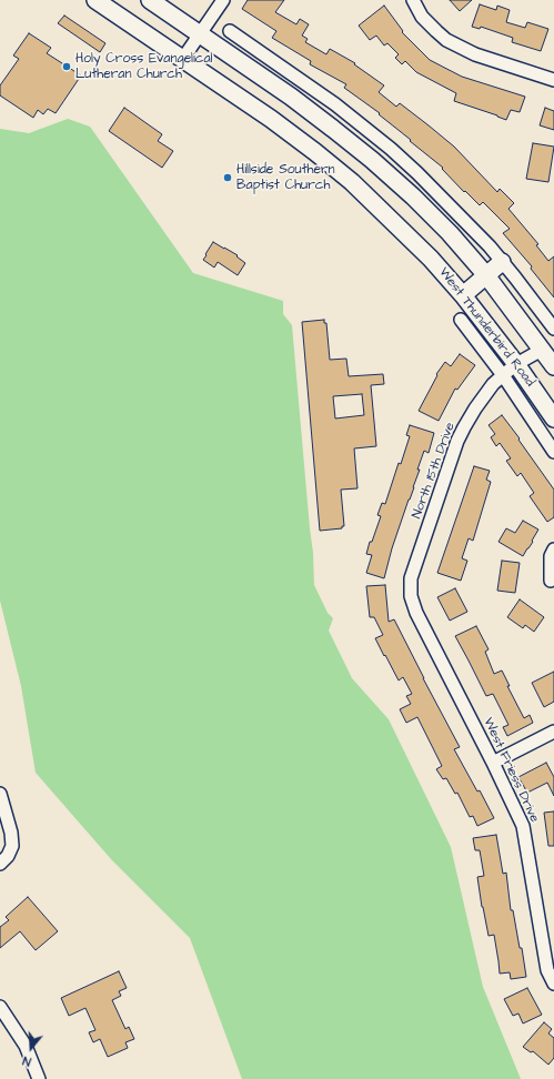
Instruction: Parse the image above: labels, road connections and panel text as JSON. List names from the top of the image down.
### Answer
{
  "streets": {
    "main road": ["West Thunderbird Road"],
    "street": ["North 15th Drive", "West Friess Drive"]
  },
  "crossings": [
    ["West Thunderbird Road", "North 15th Drive"],
    ["North 15th Drive", "West Friess Drive"]
  ],
  "places": ["Holy Cross Evangelical Lutheran Church", "Hillside Southern Baptist Church"],
  "north": "bottom"
}
